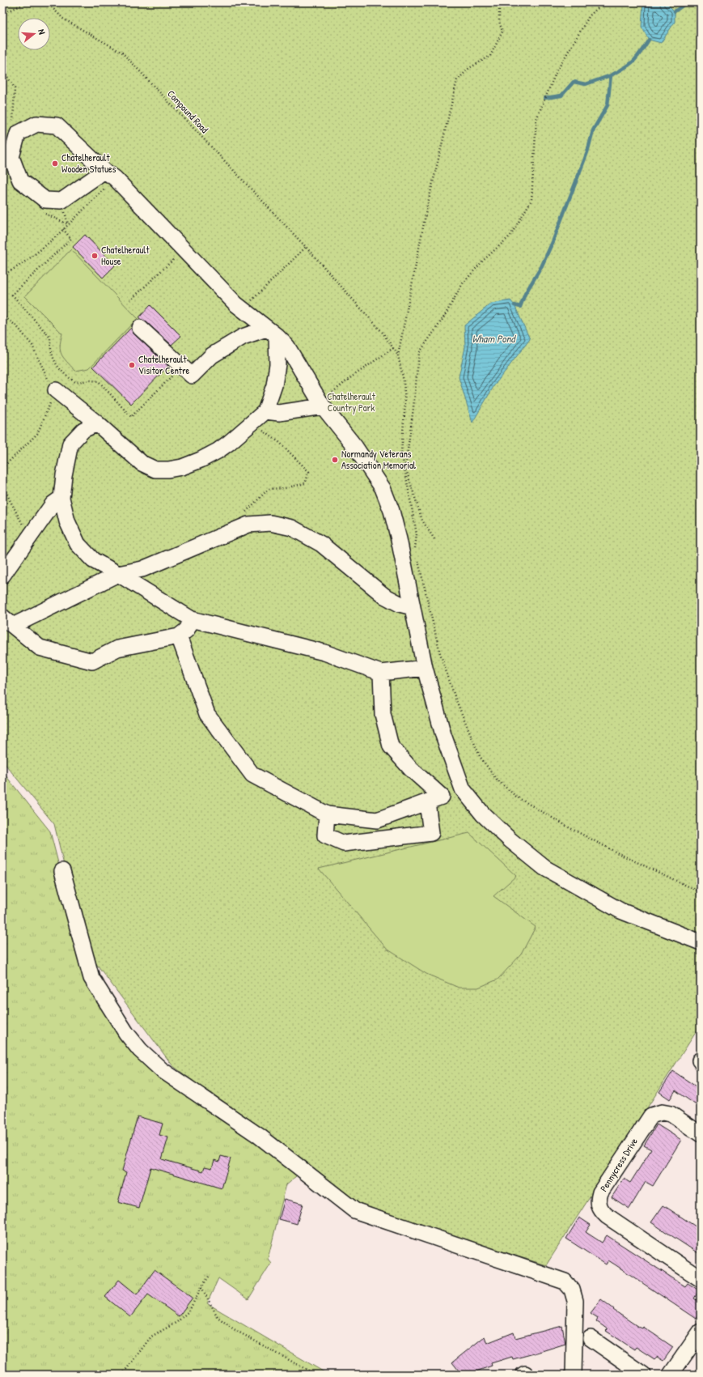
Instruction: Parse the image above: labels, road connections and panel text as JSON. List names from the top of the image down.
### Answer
{
  "streets": {
    "street": ["Pennycress Drive"],
    "path": ["Compound Road"]
  },
  "water": ["Wham Pond"],
  "parks": ["Chatelherault Country Park"],
  "places": [
    "Chatelherault Wooden Statues",
    "Chatelherault House",
    "Chatelherault Visitor Centre",
    "Normandy Veterans Association Memorial"
  ],
  "north": "right"
}
